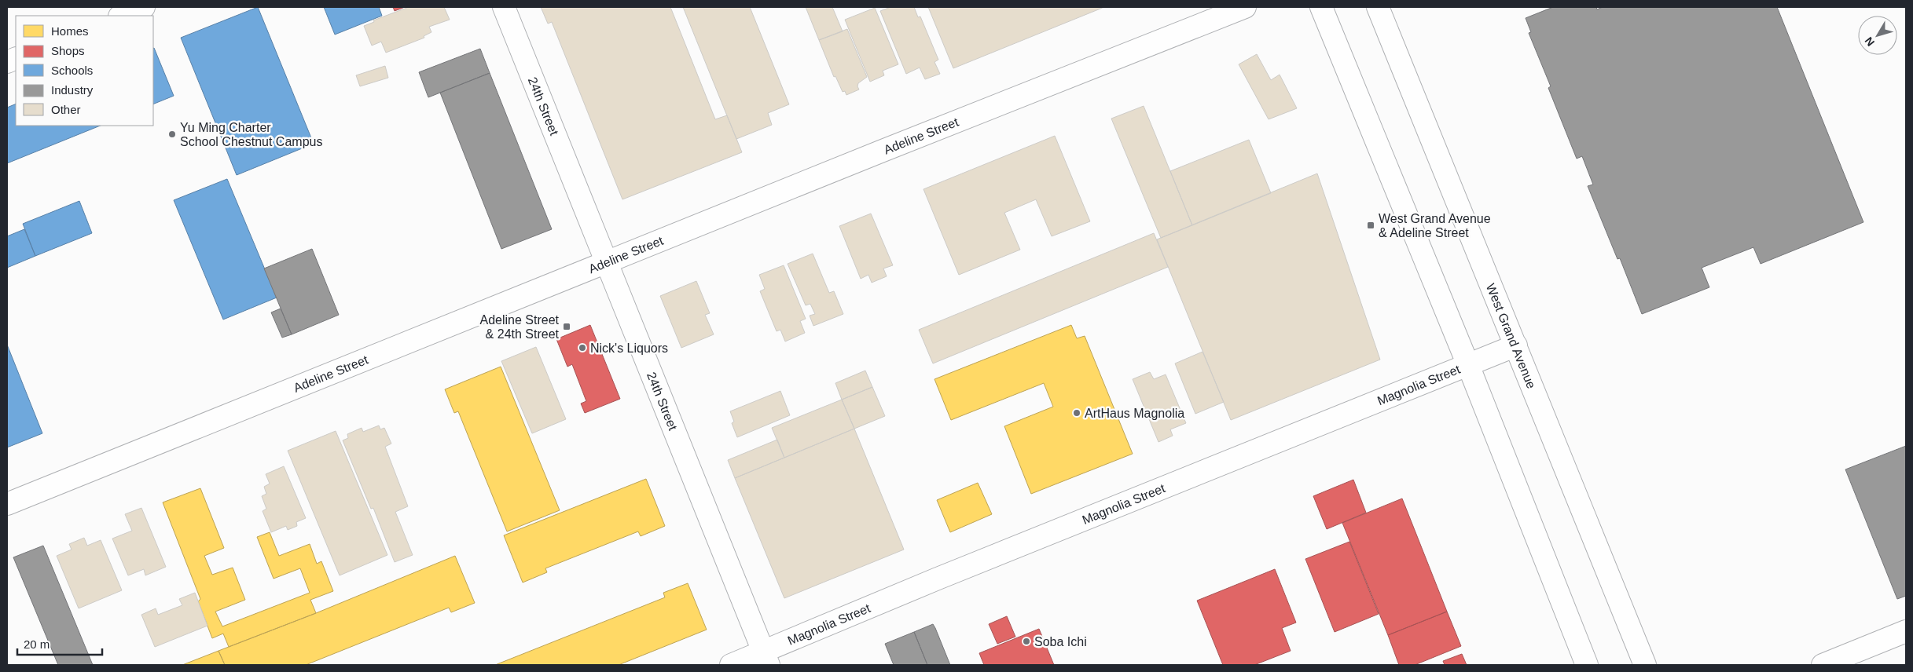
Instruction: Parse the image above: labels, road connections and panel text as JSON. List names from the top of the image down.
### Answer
{
  "streets": {
    "main road": [
      "24th Street",
      "Adeline Street",
      "West Grand Avenue",
      "Magnolia Street"
    ]
  },
  "crossings": [
    ["24th Street", "Adeline Street"],
    ["24th Street", "Magnolia Street"],
    ["West Grand Avenue", "Magnolia Street"]
  ],
  "places": {
    "other": [
      "Yu Ming Charter School Chestnut Campus",
      "Nick's Liquors",
      "ArtHaus Magnolia",
      "Soba Ichi"
    ],
    "transit": ["West Grand Avenue & Adeline Street", "Adeline Street & 24th Street"]
  },
  "legend": [
    "Homes",
    "Shops",
    "Schools",
    "Industry",
    "Other"
  ],
  "scale_bar": "20 m",
  "north": "bottom left"
}
